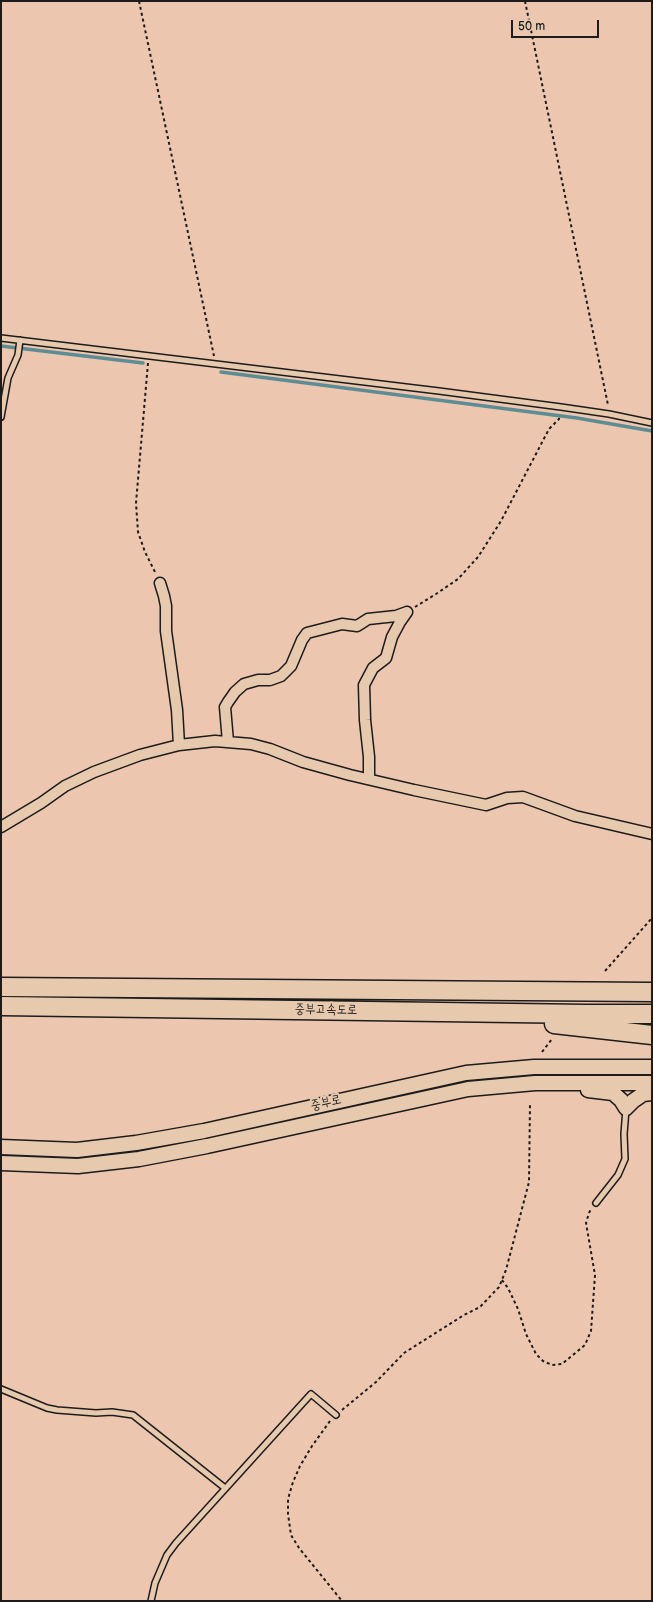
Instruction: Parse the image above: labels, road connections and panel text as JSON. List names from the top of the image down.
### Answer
{
  "streets": {
    "highway": ["중부고속도로"],
    "main road": ["중부로"]
  },
  "scale_bar": "50 m"
}
